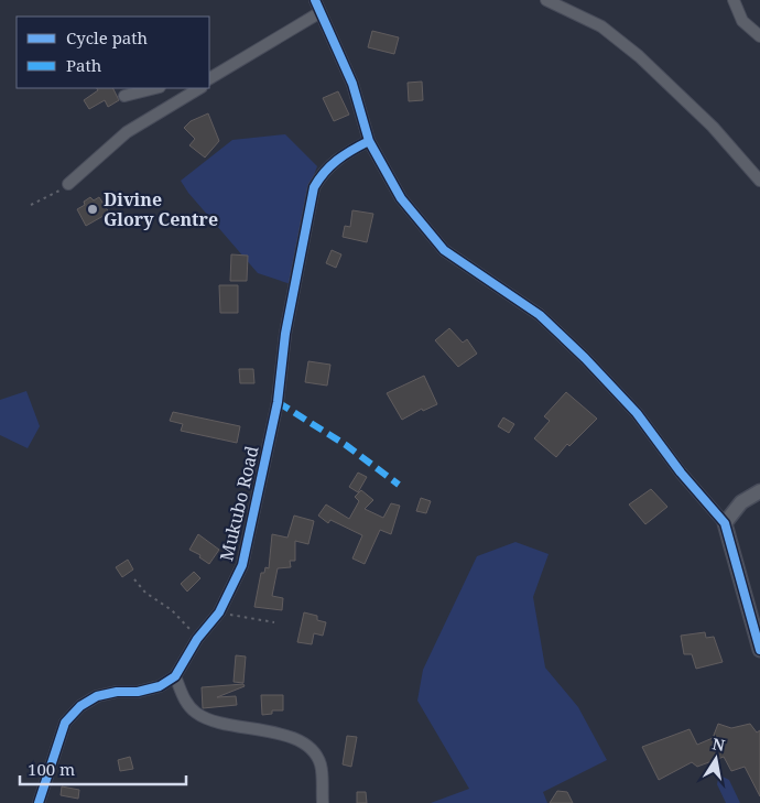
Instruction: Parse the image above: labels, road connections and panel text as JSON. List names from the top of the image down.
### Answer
{
  "streets": {
    "street": ["Mukubo Road"]
  },
  "places": ["Divine Glory Centre"],
  "legend": ["Cycle path", "Path"],
  "scale_bar": "100 m",
  "north": "top"
}
